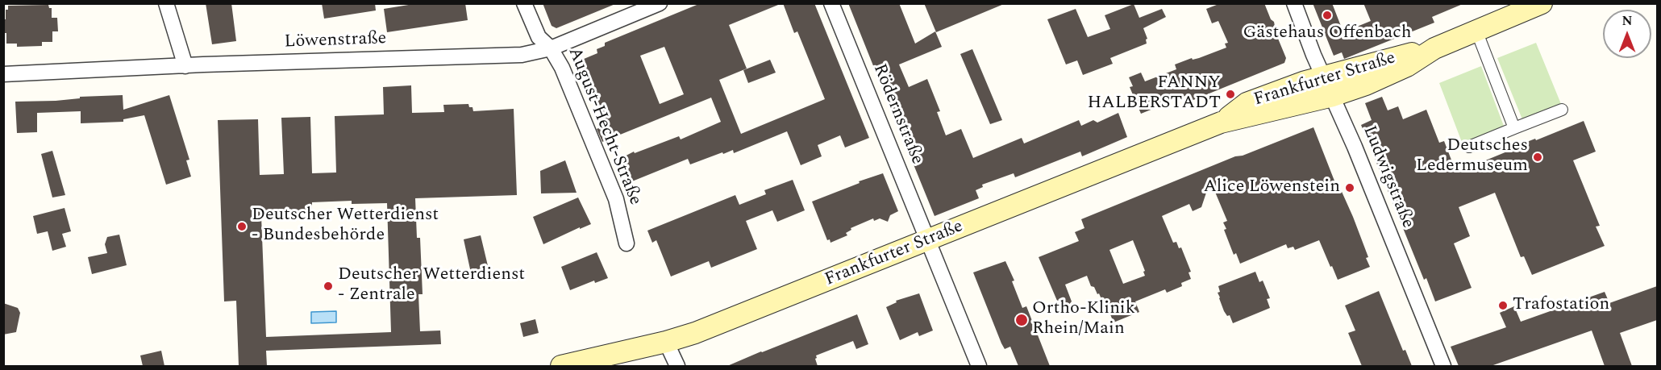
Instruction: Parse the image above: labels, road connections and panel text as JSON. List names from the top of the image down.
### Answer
{
  "streets": {
    "main road": ["Frankfurter Straße"],
    "street": [
      "Löwenstraße",
      "Rödernstraße",
      "August-Hecht-Straße",
      "Ludwigstraße"
    ]
  },
  "crossings": [
    ["Löwenstraße", "August-Hecht-Straße"],
    ["Frankfurter Straße", "Rödernstraße"],
    ["Frankfurter Straße", "Ludwigstraße"]
  ],
  "places": [
    "Gästehaus Offenbach",
    "FANNY HALBERSTADT",
    "Deutsches Ledermuseum",
    "Alice Löwenstein",
    "Deutscher Wetterdienst - Bundesbehörde",
    "Deutscher Wetterdienst - Zentrale",
    "Trafostation",
    "Ortho-Klinik Rhein/Main"
  ],
  "north": "top"
}
